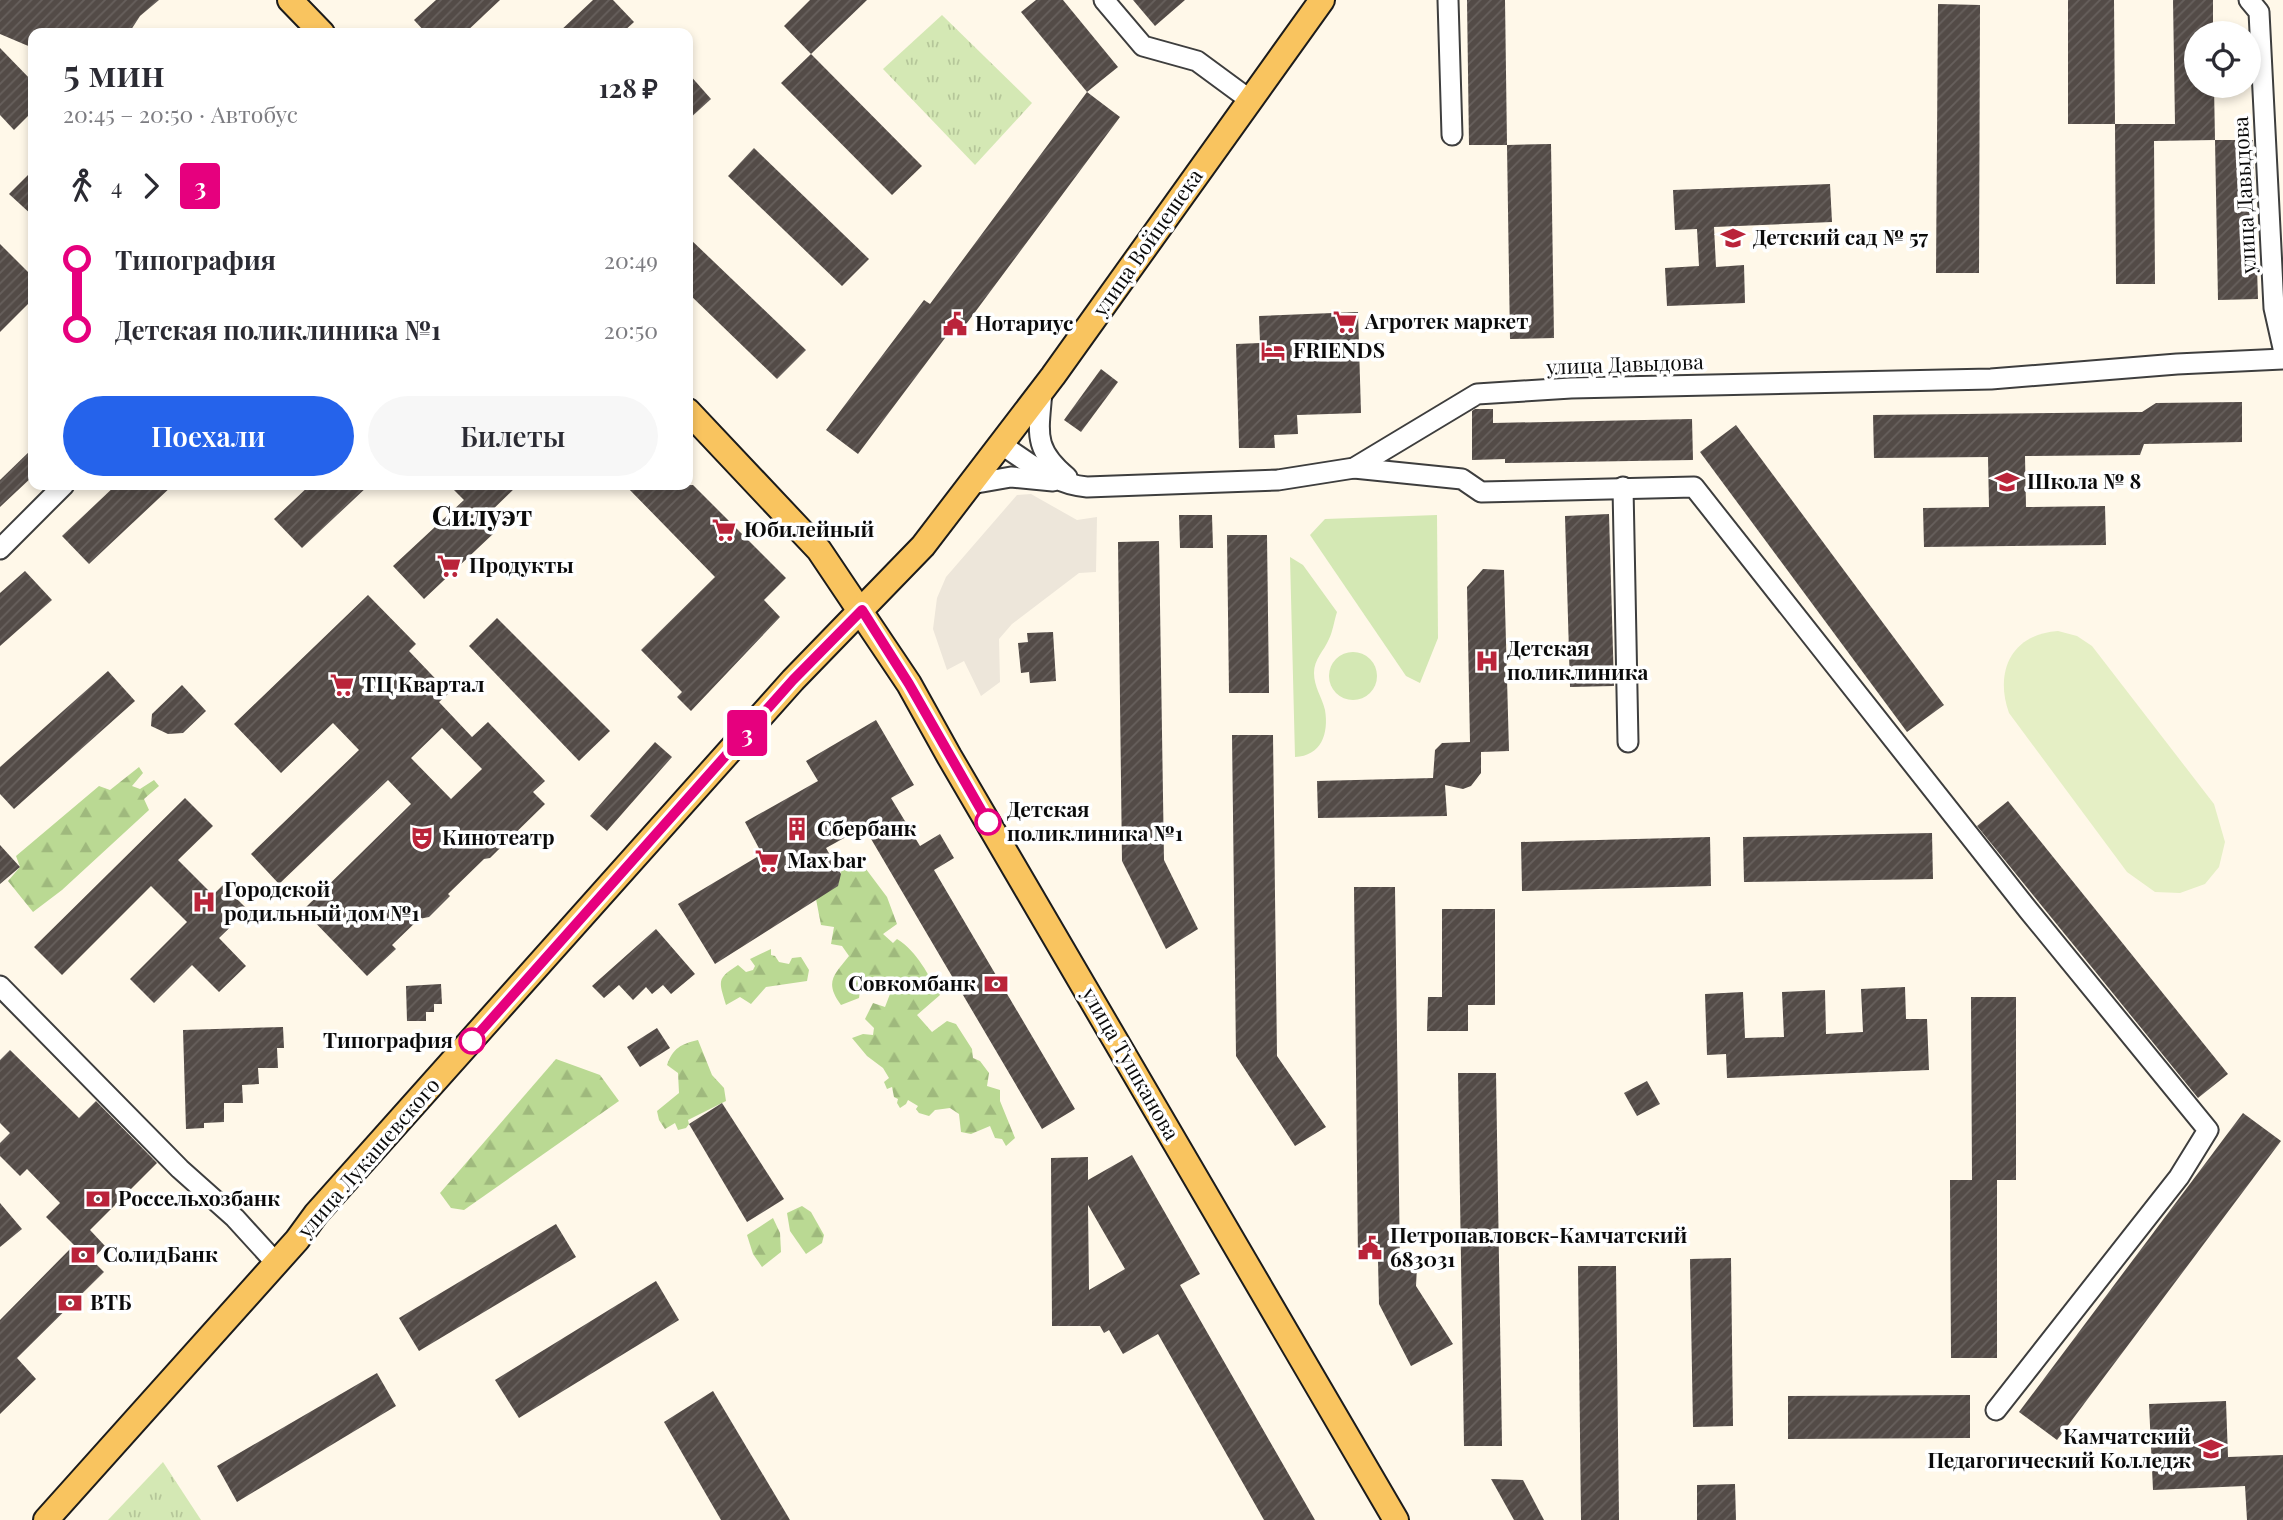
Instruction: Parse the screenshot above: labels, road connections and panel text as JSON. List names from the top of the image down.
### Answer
{
  "streets": {
    "main road": ["улица Войцешека", "улица Тушканова", "улица Лукашевского"],
    "street": ["улица Давыдова"]
  },
  "crossings": [
    ["улица Давыдова", "улица Войцешека"],
    ["улица Войцешека", "улица Тушканова"],
    ["улица Войцешека", "улица Лукашевского"],
    ["улица Тушканова", "улица Лукашевского"]
  ],
  "districts": ["Силуэт"],
  "places": {
    "school or university": ["Детский сад № 57", "Школа № 8", "Камчатский Педагогический Колледж"],
    "supermarket": [
      "Агротек маркет",
      "Юбилейный",
      "Продукты",
      "ТЦ Квартал",
      "Max bar"
    ],
    "public building": ["Нотариус", "Петропавловск-Камчатский 683031"],
    "hotel": ["FRIENDS"],
    "hospital": ["Детская поликлиника", "Городской родильный дом №1"],
    "other": ["Детская поликлиника №1", "Типография"],
    "building": ["Сбербанк"],
    "theatre": ["Кинотеатр"],
    "bank": [
      "Совкомбанк",
      "Россельхозбанк",
      "СолидБанк",
      "ВТБ"
    ]
  },
  "lines": ["bus line 3"],
  "page": {
    "on_map": "3",
    "heading": ["5 мин", "20:45 – 20:50 · Автобус", "128 ₽"],
    "legs": ["4", "3"],
    "list": [
      {
        "name": "Типография",
        "value": "20:49"
      },
      {
        "name": "Детская поликлиника №1",
        "value": "20:50"
      }
    ],
    "buttons": ["Поехали", "Билеты"]
  }
}
